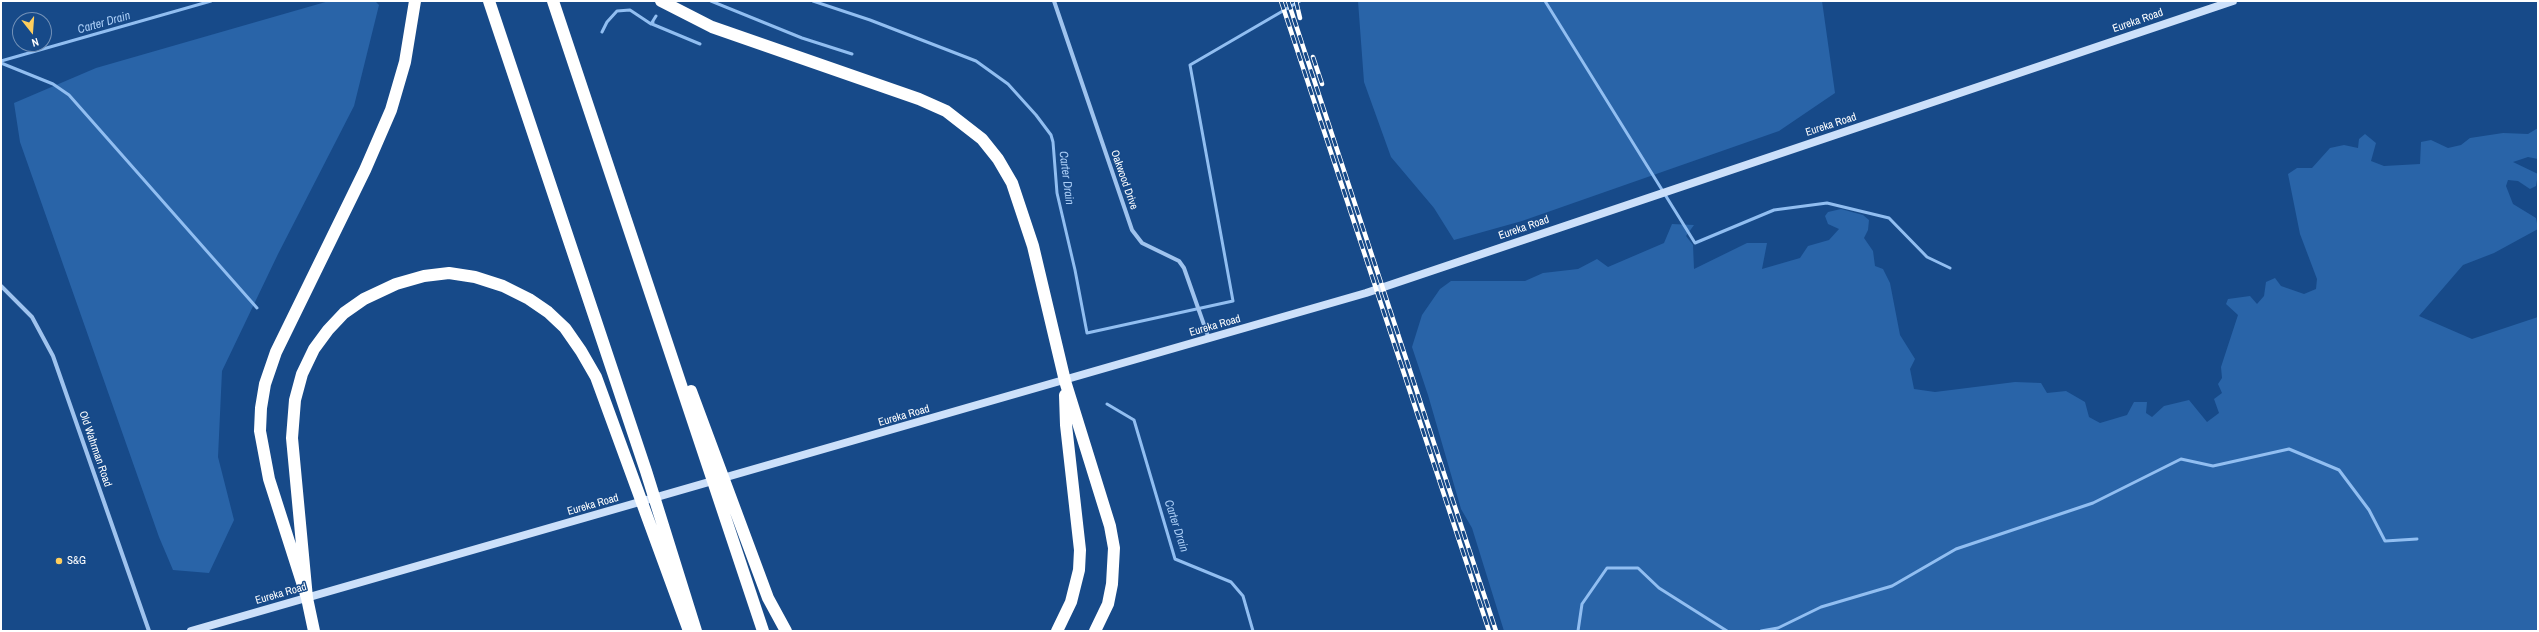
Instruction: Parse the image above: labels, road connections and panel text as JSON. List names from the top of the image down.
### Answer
{
  "streets": {
    "street": ["Eureka Road", "Oakwood Drive", "Old Wahrman Road"]
  },
  "crossings": [
    ["Eureka Road", "Oakwood Drive"]
  ],
  "water": ["Carter Drain"],
  "places": ["S&G"],
  "north": "bottom"
}
